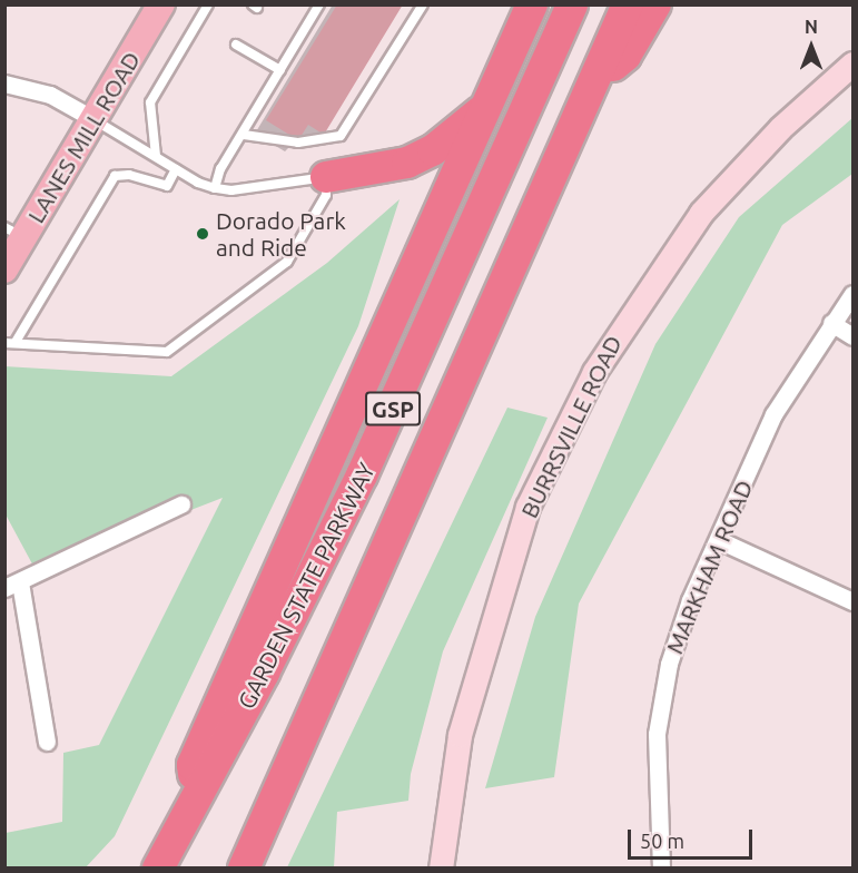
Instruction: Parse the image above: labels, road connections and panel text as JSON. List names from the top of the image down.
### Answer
{
  "streets": {
    "highway": ["GSP", "GARDEN STATE PARKWAY"],
    "main road": ["LANES MILL ROAD", "BURRSVILLE ROAD"],
    "street": ["MARKHAM ROAD"]
  },
  "places": ["Dorado Park and Ride"],
  "scale_bar": "50 m",
  "north": "top"
}
